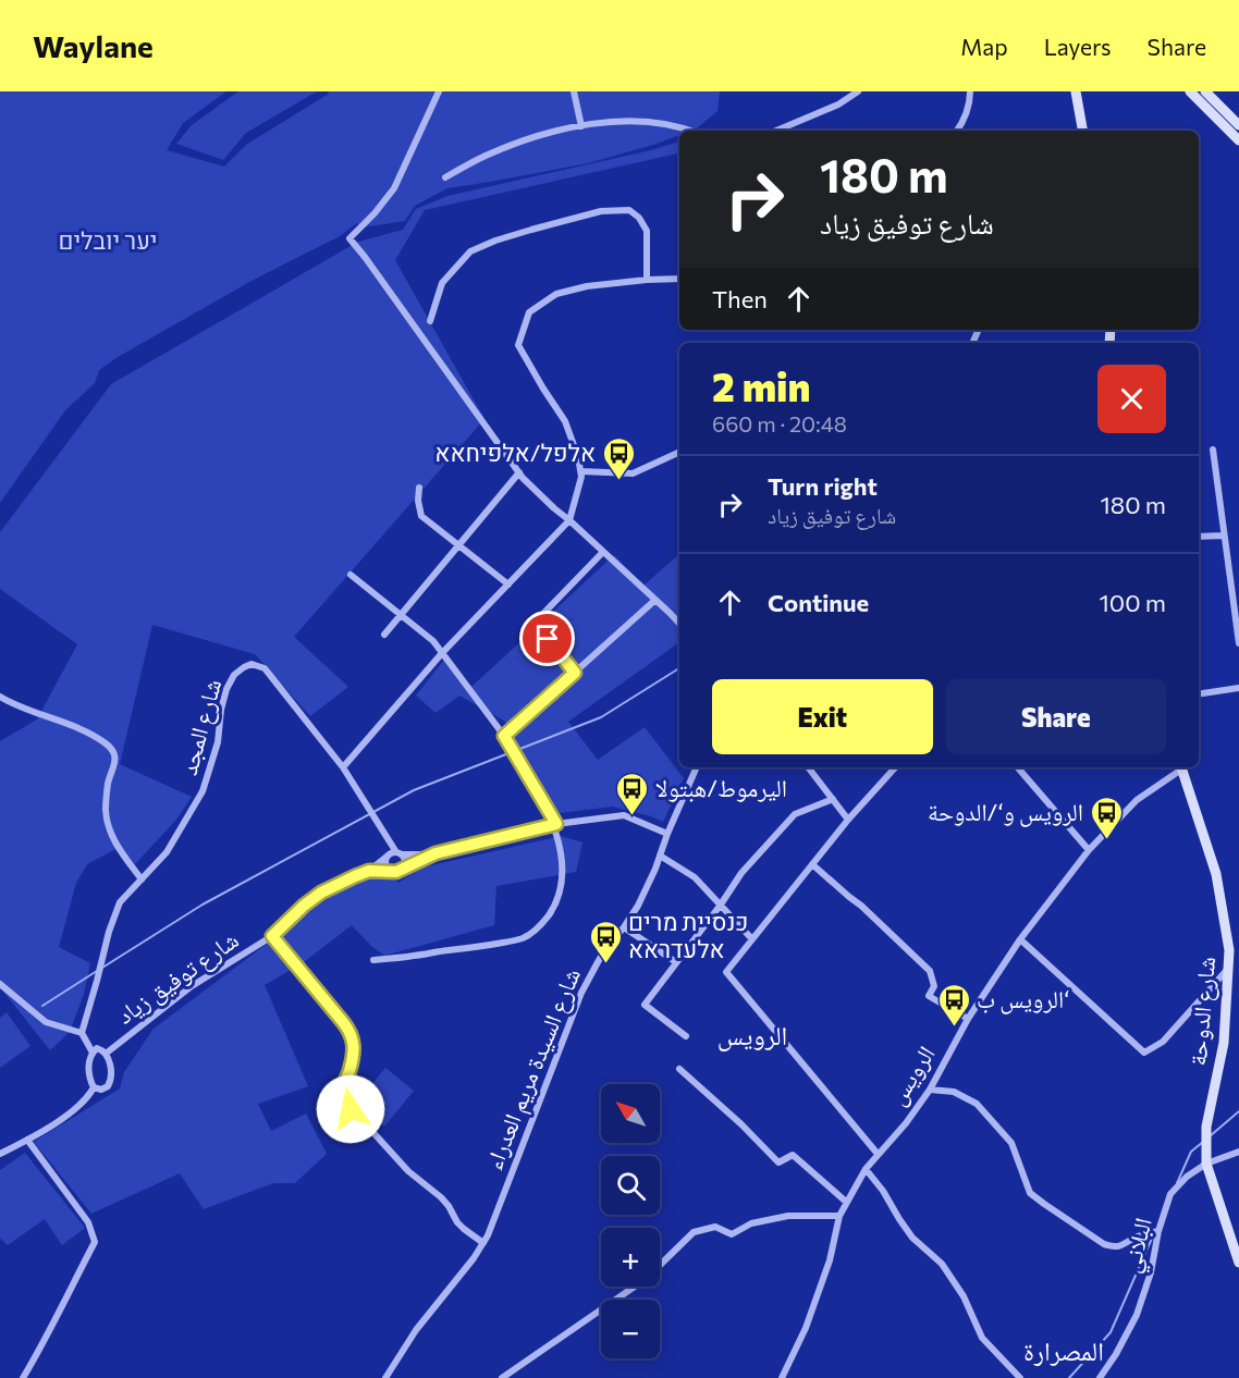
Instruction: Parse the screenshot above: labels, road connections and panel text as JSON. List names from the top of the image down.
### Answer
{
  "streets": {
    "street": [
      "شارع المجد",
      "شارع توفيق زياد",
      "شارع الدوحة",
      "شارع السيدة مريم العدراء",
      "الرويس",
      "البلاني"
    ]
  },
  "crossings": [
    ["شارع الدوحة", "الرويس"],
    ["شارع الدوحة", "البلاني"]
  ],
  "districts": ["الرويس", "المصرارة"],
  "parks": ["יער יובלים"],
  "places": {
    "bus stop": [
      "אלפל/אלפיחאא",
      "اليرموط/هبتولا",
      "الرويس و‘/الدوحة",
      "כנסיית מרים אלעדראא",
      "الرويس ب‘"
    ]
  },
  "north": "top left",
  "page": {
    "header": "Waylane",
    "nav": ["Map", "Layers", "Share"],
    "turn": ["180 m", "شارع توفيق زياد"],
    "then": "Then",
    "heading": ["2 min", "660 m · 20:48"],
    "list": [
      {
        "name": "Turn right",
        "note": "شارع توفيق زياد",
        "value": "180 m"
      },
      {
        "name": "Continue",
        "value": "100 m"
      }
    ],
    "buttons": ["Exit", "Share"],
    "map_buttons": ["+", "−"]
  }
}
